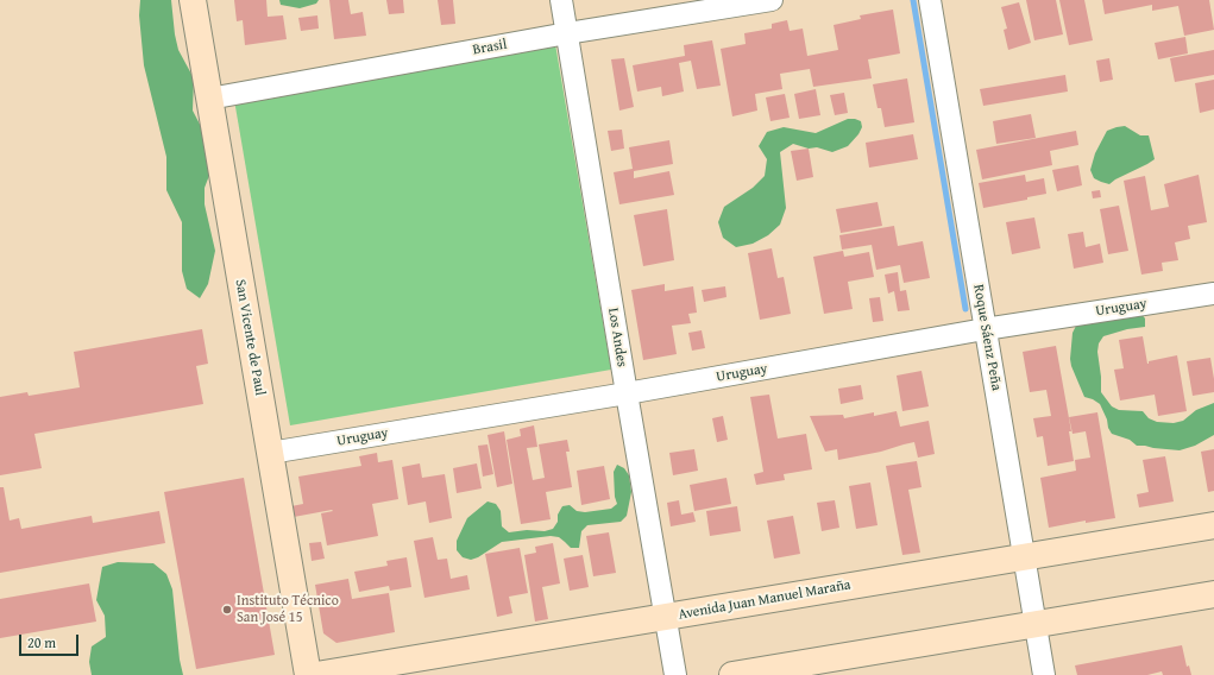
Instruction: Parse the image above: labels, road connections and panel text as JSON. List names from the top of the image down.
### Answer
{
  "streets": {
    "street": [
      "Brasil",
      "Uruguay",
      "San Vicente de Paul",
      "Los Andes",
      "Roque Sáenz Peña",
      "Avenida Juan Manuel Maraña"
    ]
  },
  "crossings": [
    ["Brasil", "San Vicente de Paul"],
    ["Brasil", "Los Andes"],
    ["Uruguay", "San Vicente de Paul"],
    ["Uruguay", "Los Andes"],
    ["Uruguay", "Roque Sáenz Peña"],
    ["Los Andes", "Avenida Juan Manuel Maraña"],
    ["Roque Sáenz Peña", "Avenida Juan Manuel Maraña"]
  ],
  "places": ["Instituto Técnico San José 15"],
  "scale_bar": "20 m"
}
